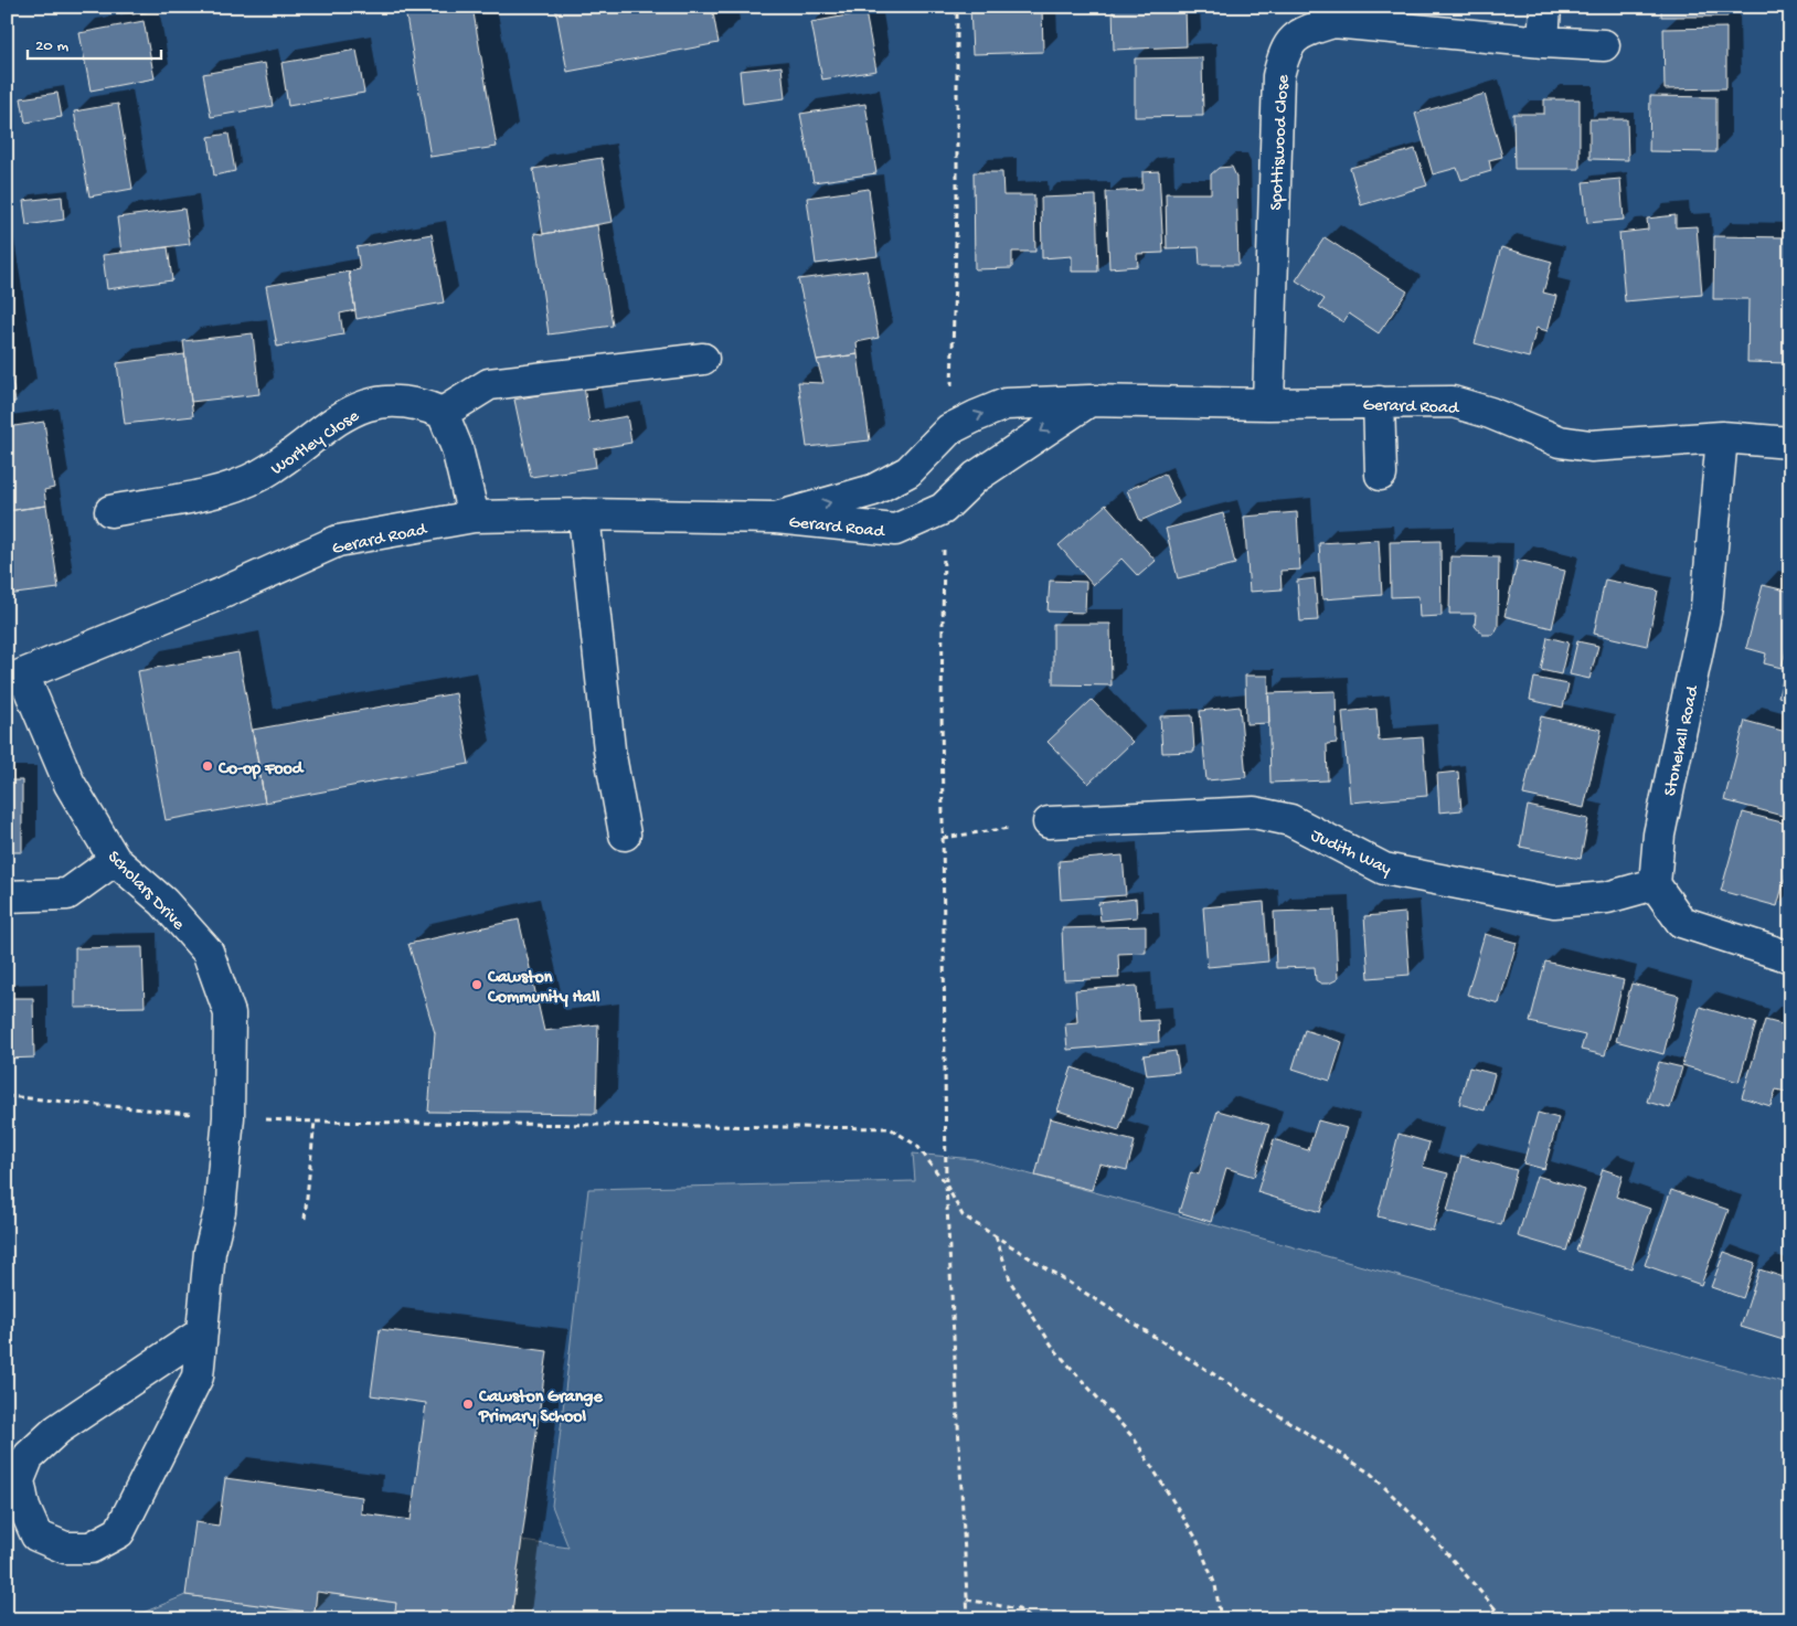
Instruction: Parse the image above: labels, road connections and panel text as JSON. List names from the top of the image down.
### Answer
{
  "streets": {
    "street": [
      "Spottiswood Close",
      "Gerard Road",
      "Wortley Close",
      "Stonehall Road",
      "Judith Way",
      "Scholars Drive"
    ]
  },
  "crossings": [
    ["Spottiswood Close", "Gerard Road"],
    ["Gerard Road", "Stonehall Road"],
    ["Gerard Road", "Scholars Drive"],
    ["Stonehall Road", "Judith Way"]
  ],
  "places": ["Co-op Food", "Cawston Community Hall", "Cawston Grange Primary School"],
  "scale_bar": "20 m"
}
